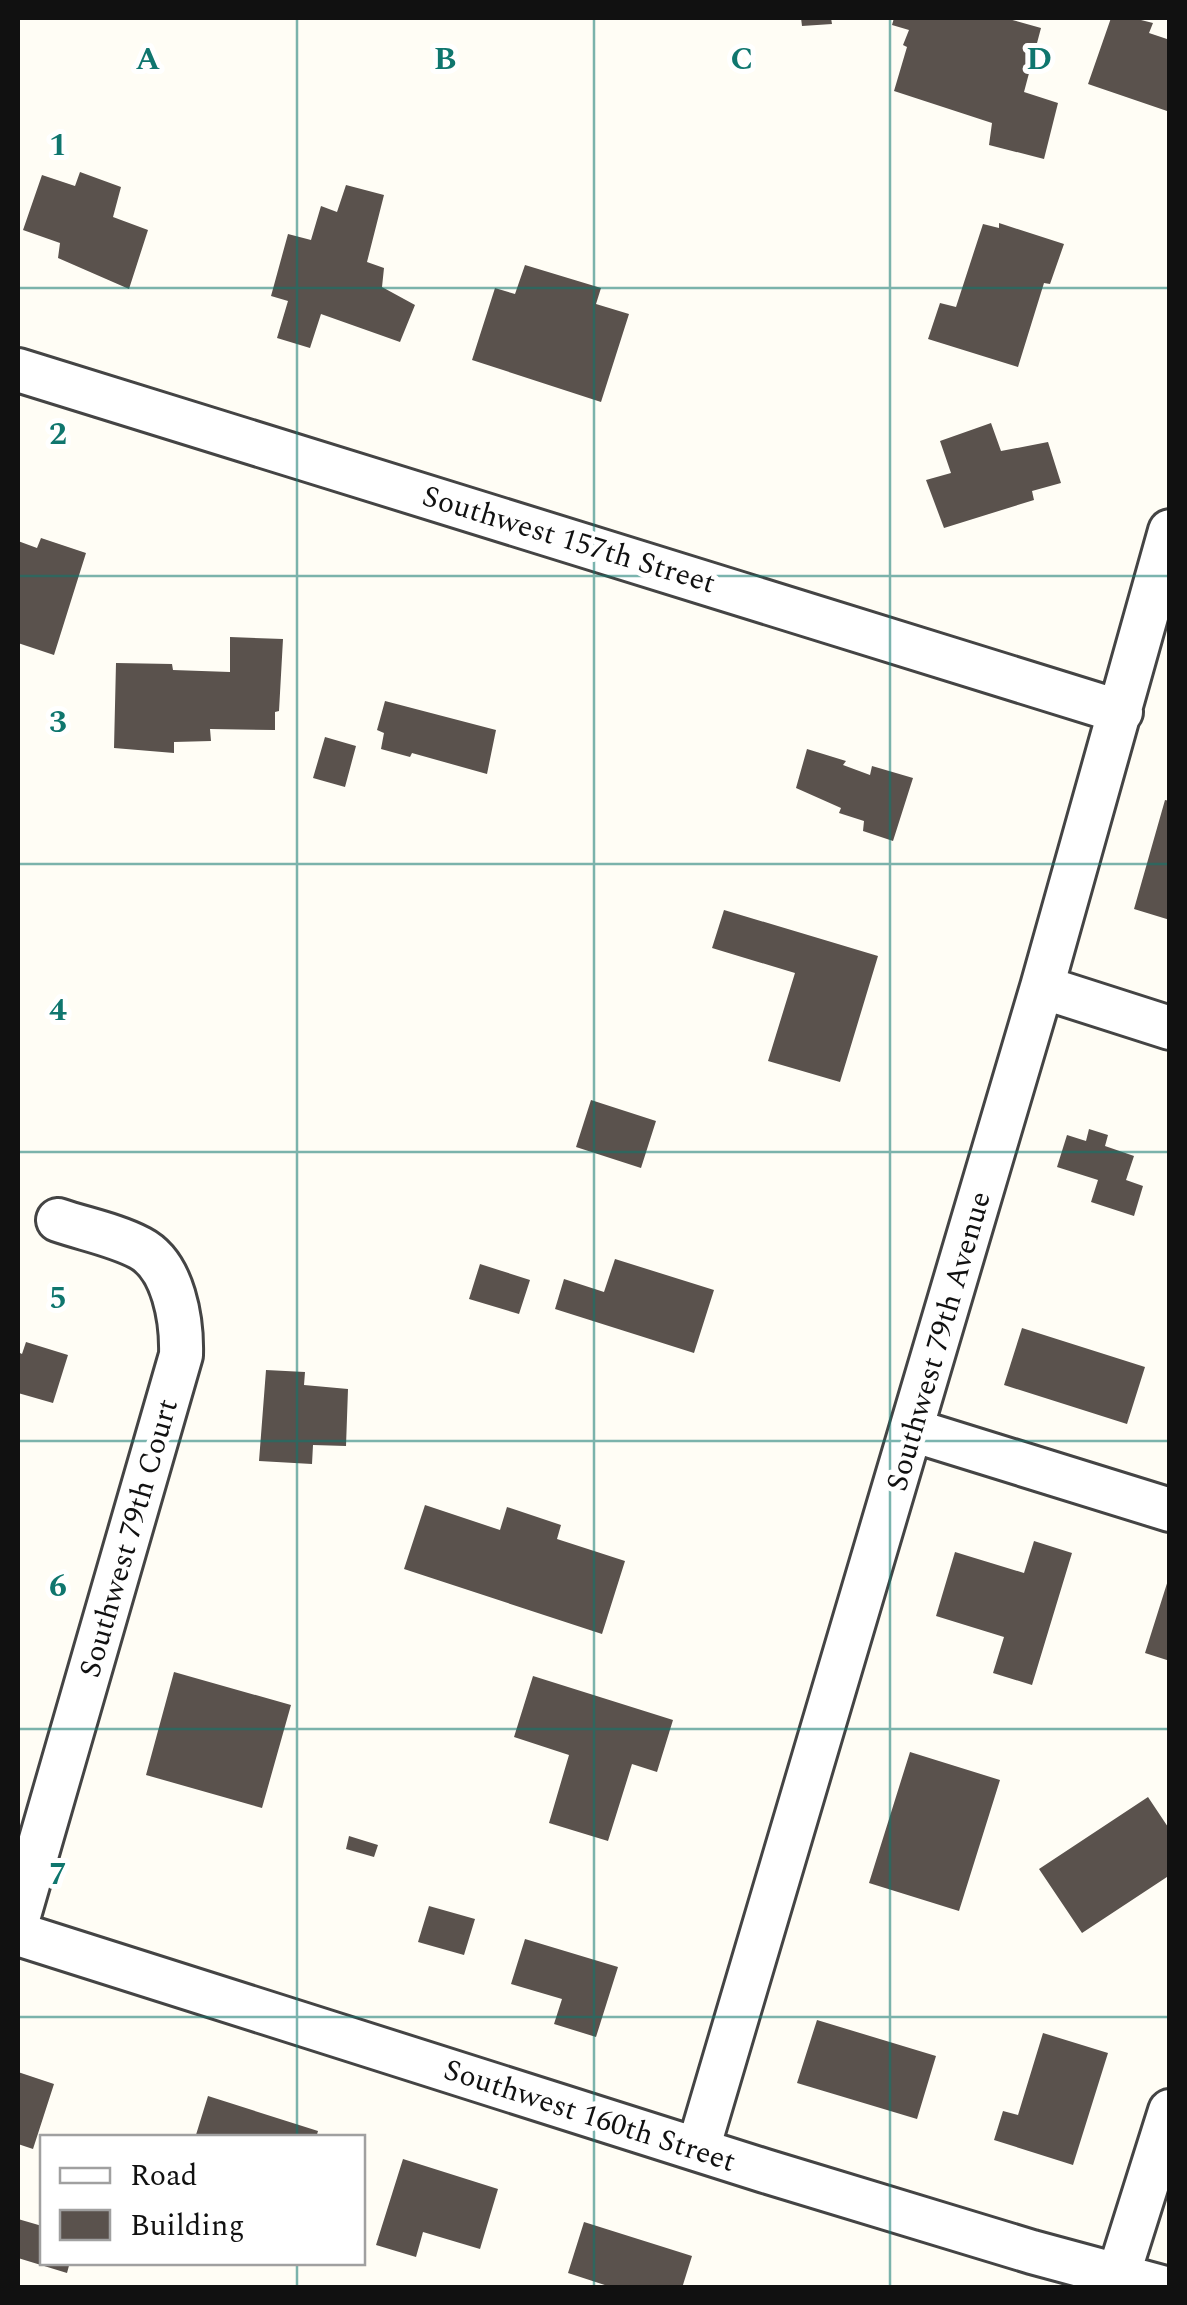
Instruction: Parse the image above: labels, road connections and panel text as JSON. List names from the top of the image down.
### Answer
{
  "streets": {
    "street": [
      "Southwest 157th Street",
      "Southwest 79th Avenue",
      "Southwest 79th Court",
      "Southwest 160th Street"
    ]
  },
  "crossings": [
    ["Southwest 157th Street", "Southwest 79th Avenue"],
    ["Southwest 79th Avenue", "Southwest 160th Street"]
  ],
  "legend": ["Road", "Building"],
  "grid": {
    "columns": [
      "A",
      "B",
      "C",
      "D"
    ],
    "rows": [
      "1",
      "2",
      "3",
      "4",
      "5",
      "6",
      "7"
    ]
  }
}
